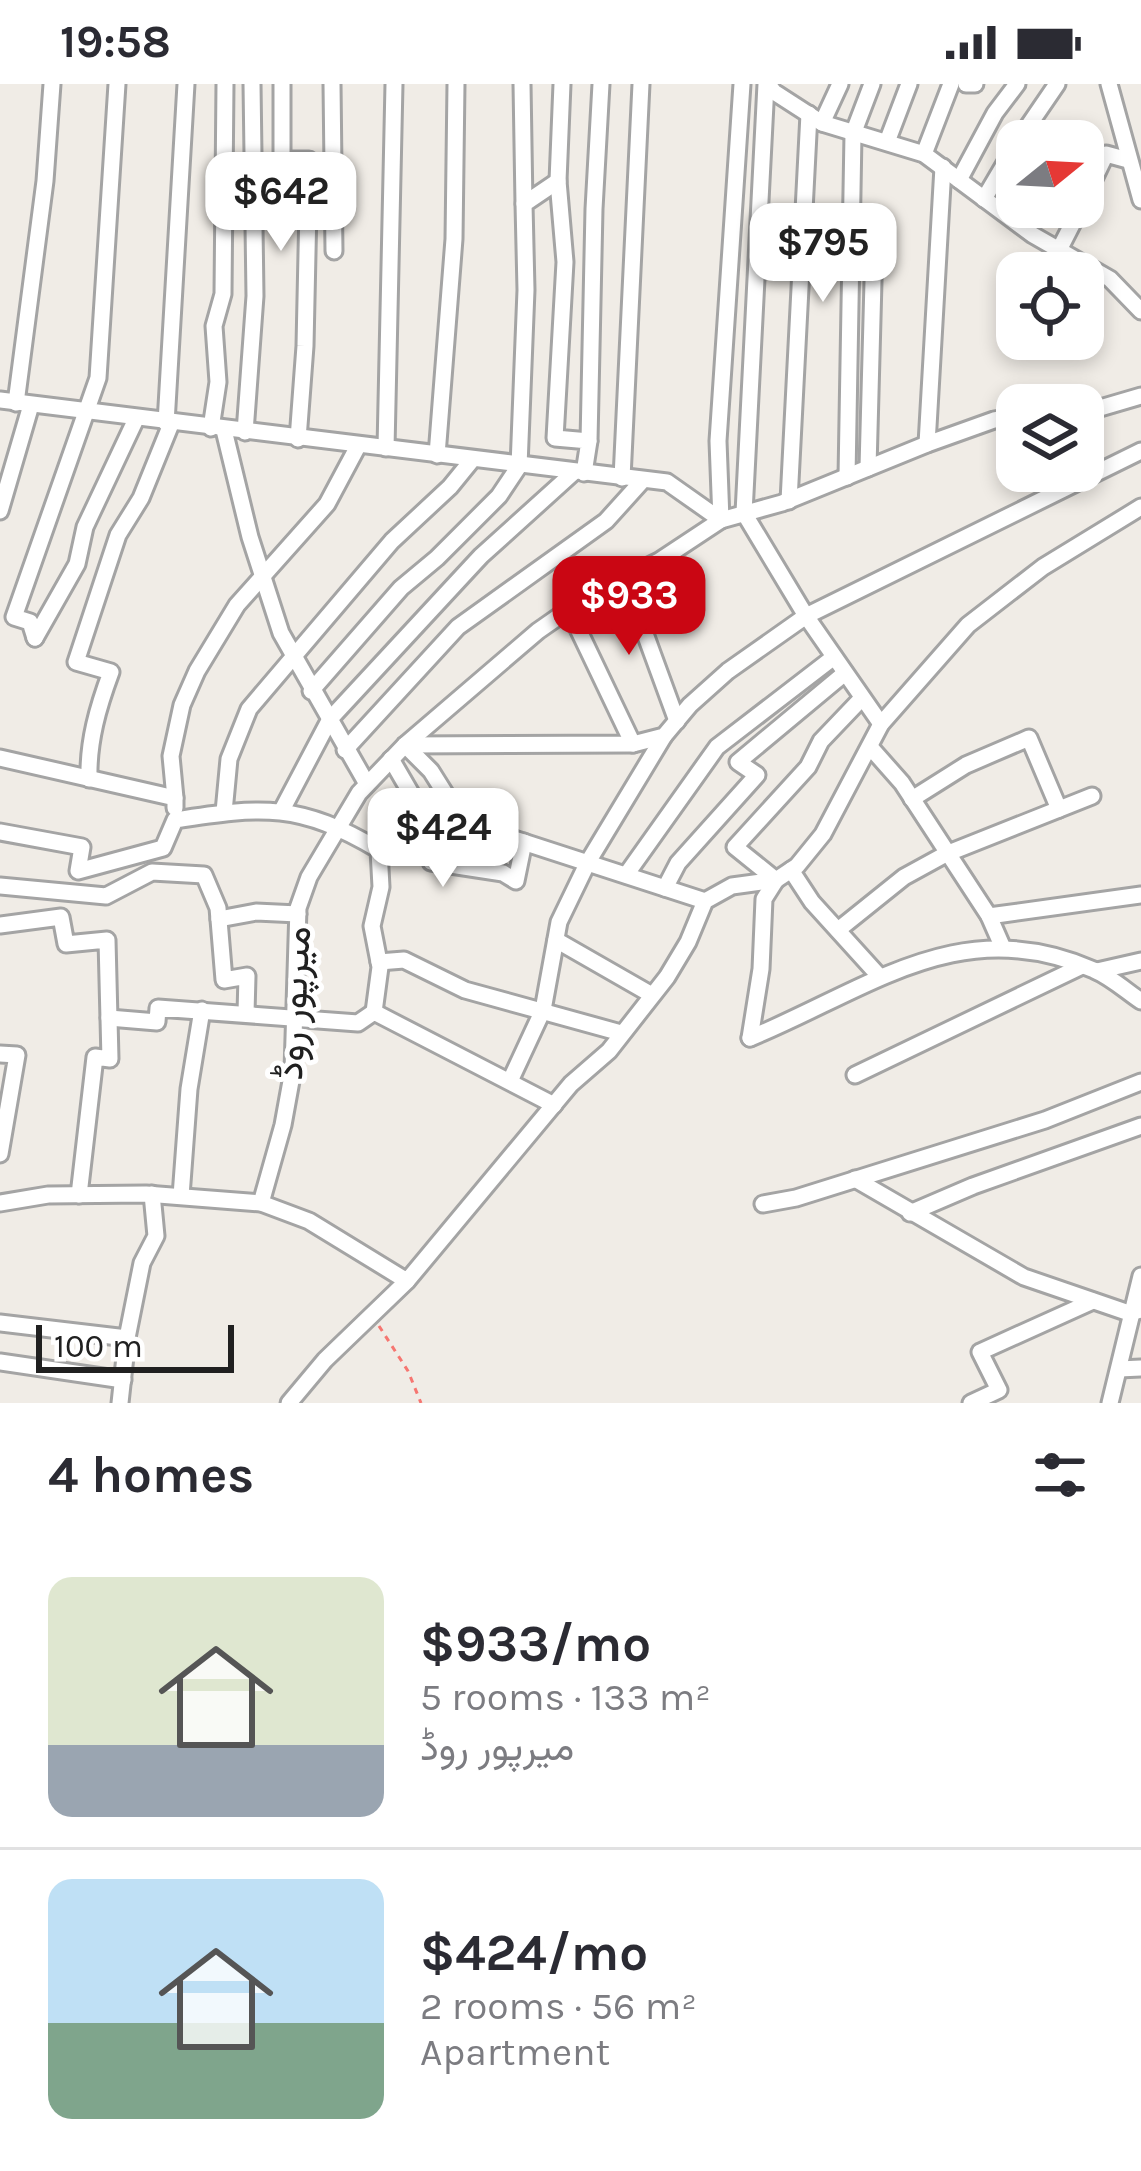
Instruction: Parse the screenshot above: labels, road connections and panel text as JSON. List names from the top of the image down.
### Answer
{
  "streets": {
    "street": ["میرپور روڈ"]
  },
  "scale_bar": "100 m",
  "north": "right",
  "page": {
    "status": "19:58",
    "price": [
      "$642",
      "$795",
      "$933",
      "$424"
    ],
    "scale": "100 m",
    "heading": "4 homes",
    "list": [
      {
        "name": "$933/mo",
        "note": "5 rooms · 133 m² · میرپور روڈ"
      },
      {
        "name": "$424/mo",
        "note": "2 rooms · 56 m² · Apartment"
      }
    ]
  }
}
